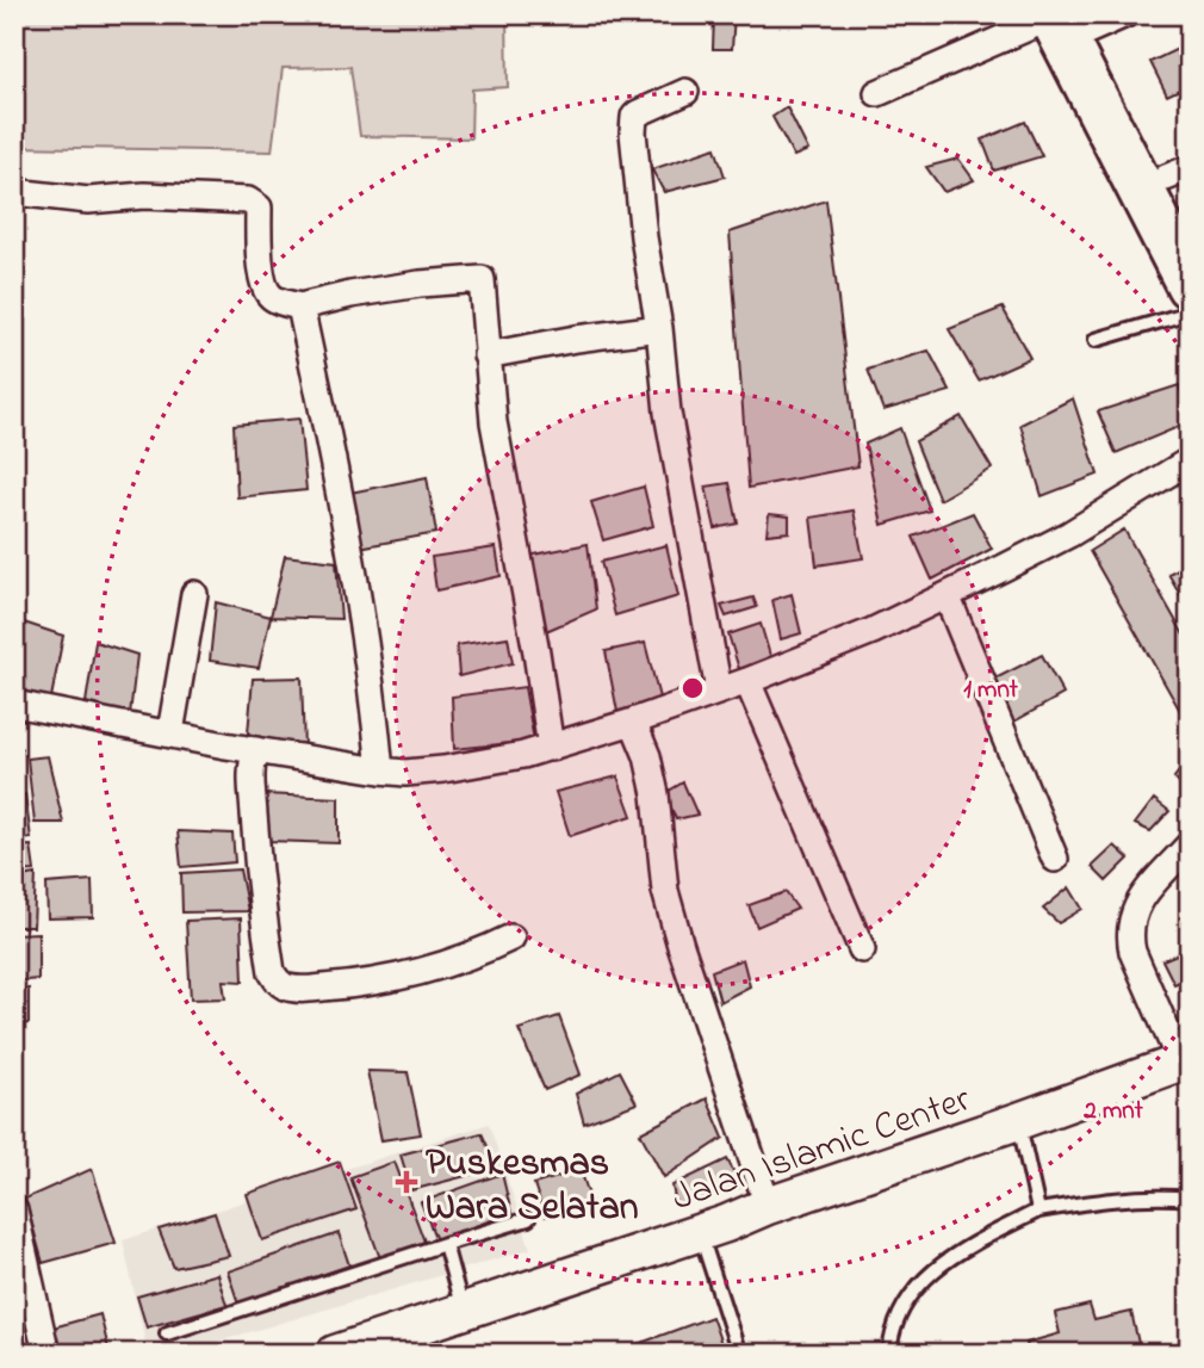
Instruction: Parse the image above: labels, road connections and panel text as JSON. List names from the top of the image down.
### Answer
{
  "streets": {
    "street": ["Jalan Islamic Center"]
  },
  "places": {
    "health": ["Puskesmas Wara Selatan"]
  },
  "rings": ["1 mnt", "2 mnt"]
}
